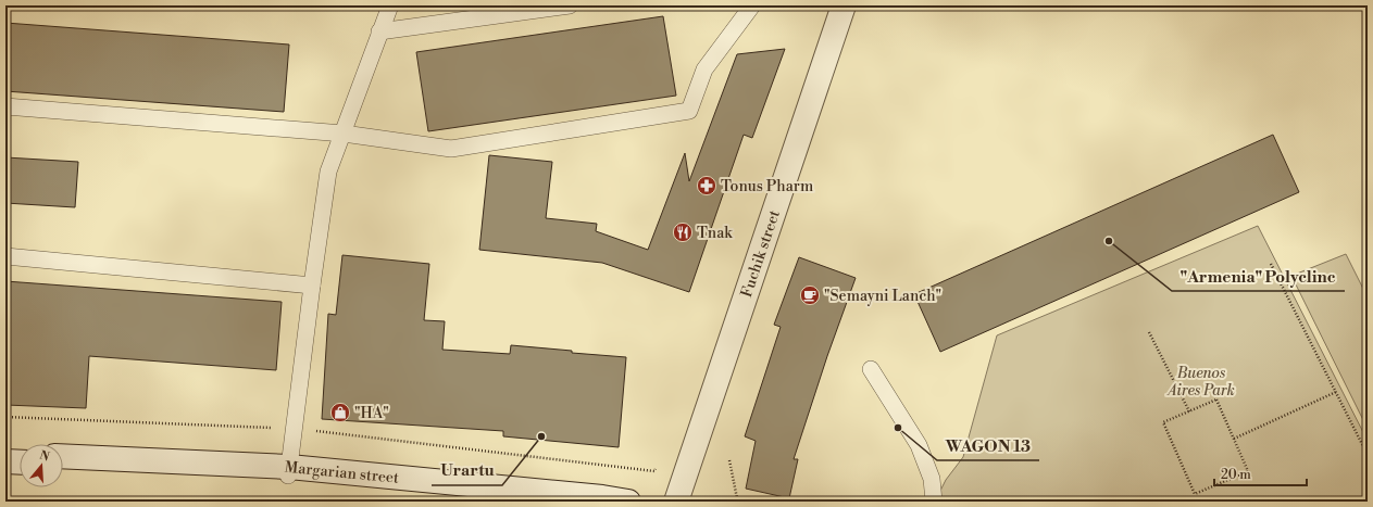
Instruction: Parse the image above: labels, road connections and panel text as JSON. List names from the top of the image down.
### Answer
{
  "streets": {
    "main road": ["Fuchik street", "Margarian street"]
  },
  "parks": ["Buenos Aires Park"],
  "places": {
    "pharmacy": ["Tonus Pharm"],
    "restaurant": ["Tnak"],
    "other": ["\"Armenia\" Polyclinc", "WAGON 13", "Urartu"],
    "cafe": ["\"Semayni Lanch\""],
    "shop": ["\"HA\""]
  },
  "scale_bar": "20 m",
  "north": "top"
}
